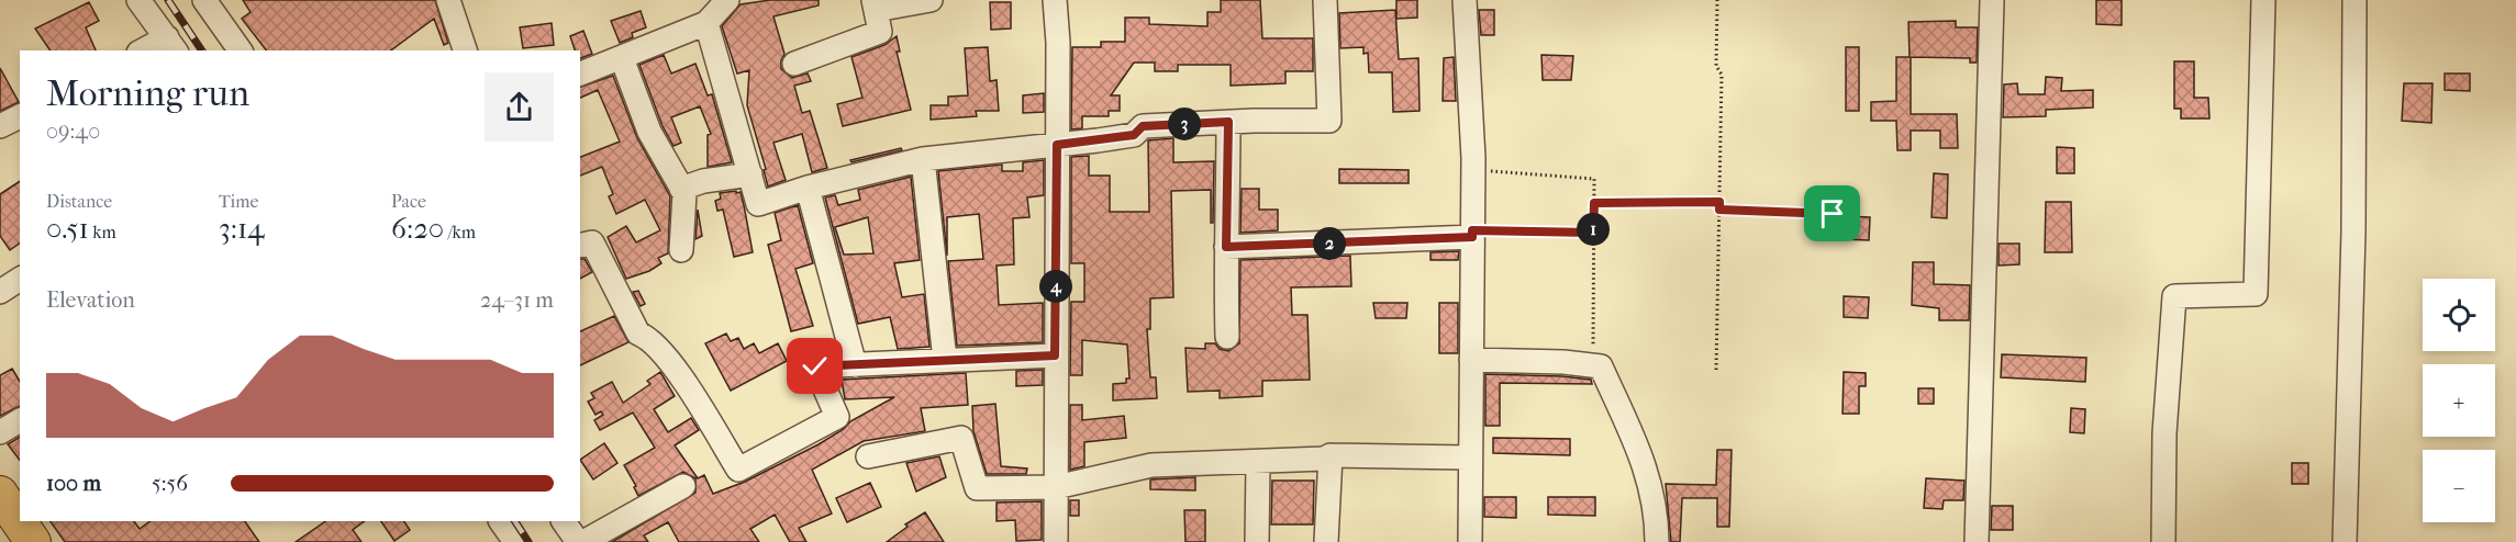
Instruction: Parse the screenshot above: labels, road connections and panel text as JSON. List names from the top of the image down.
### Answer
{
  "page": {
    "heading": ["Morning run", "09:40"],
    "pins": [
      "3",
      "1",
      "2",
      "4"
    ],
    "stats": [
      ["Distance", "0.51 km"],
      ["Time", "3:14"],
      ["Pace", "6:20 /km"]
    ],
    "chart": ["Elevation", "24–31 m"],
    "map_buttons": ["+", "−"],
    "list": [
      {
        "name": "100 m",
        "note": "5:56"
      }
    ]
  }
}
